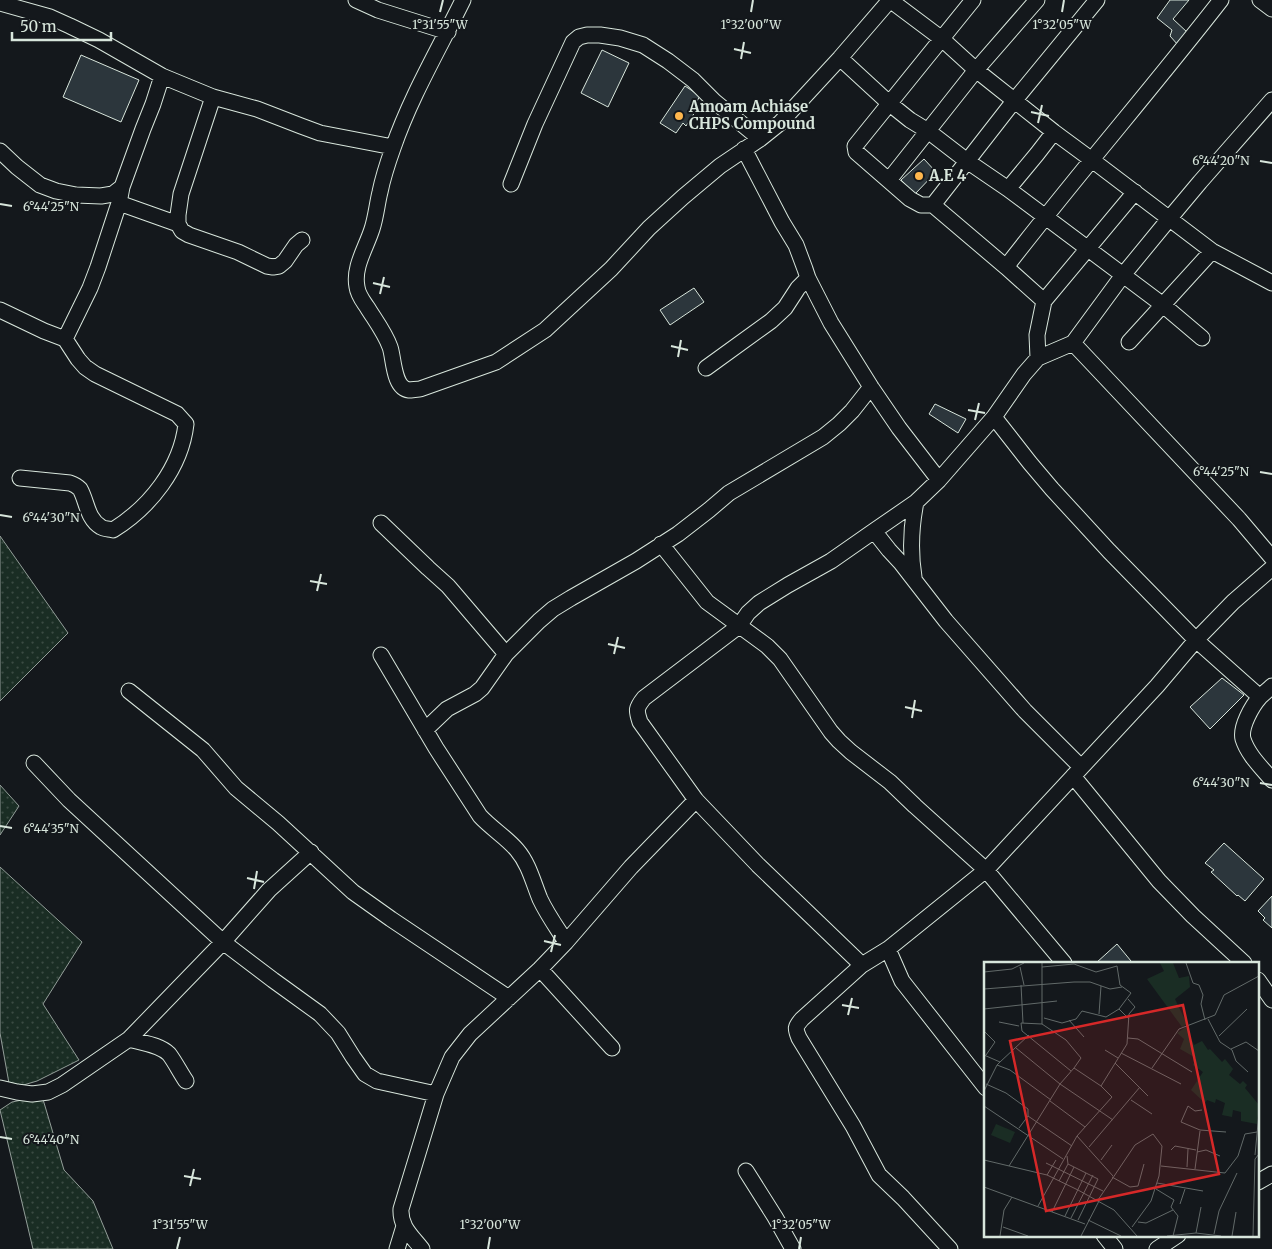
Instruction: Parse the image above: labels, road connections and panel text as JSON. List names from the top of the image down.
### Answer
{
  "places": ["Amoam Achiase CHPS Compound", "A.E 4"],
  "scale_bar": "50 m",
  "coordinates": [
    "1°31'55\"W",
    "1°32'00\"W",
    "1°32'05\"W",
    "6°44'20\"N",
    "6°44'25\"N",
    "6°44'30\"N",
    "6°44'35\"N",
    "6°44'40\"N"
  ]
}
